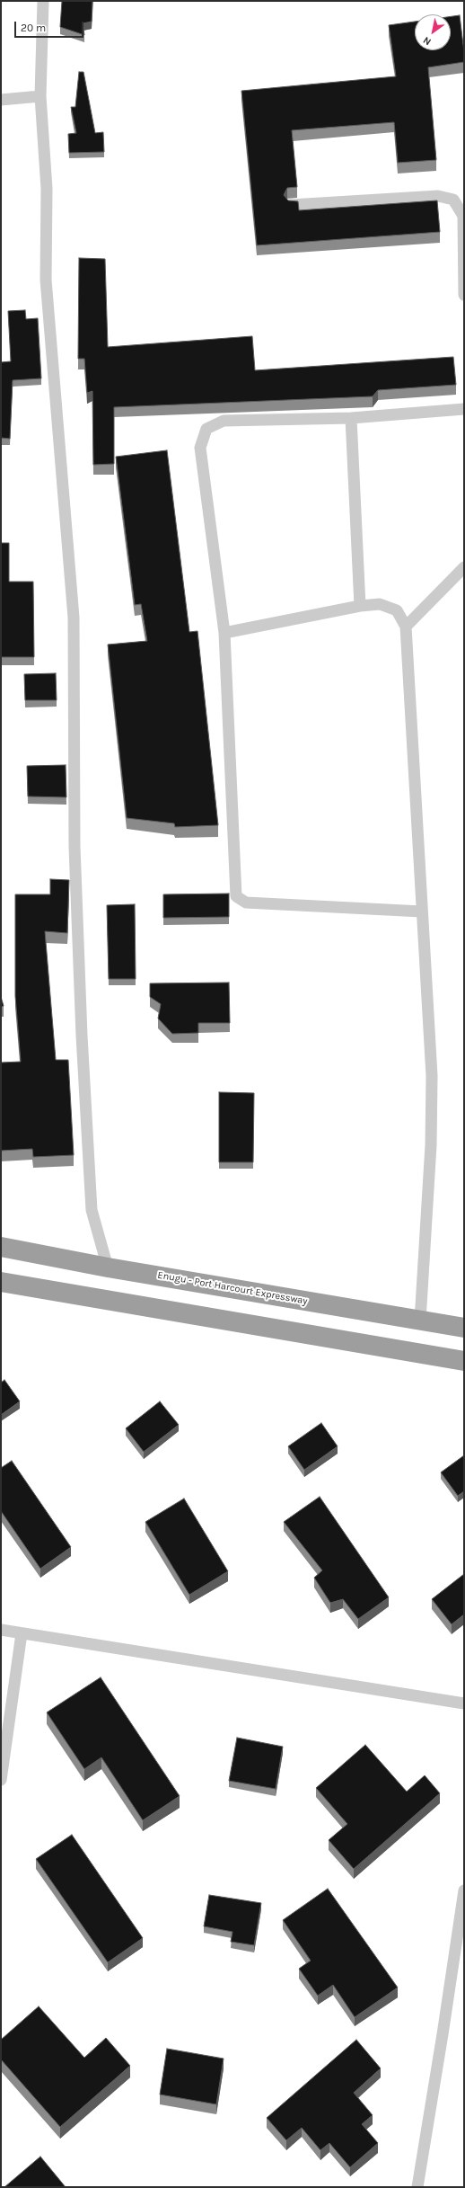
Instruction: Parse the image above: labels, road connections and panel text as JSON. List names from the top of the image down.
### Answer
{
  "streets": {
    "highway": ["Enugu - Port Harcourt Expressway"]
  },
  "scale_bar": "20 m",
  "north": "bottom left"
}
